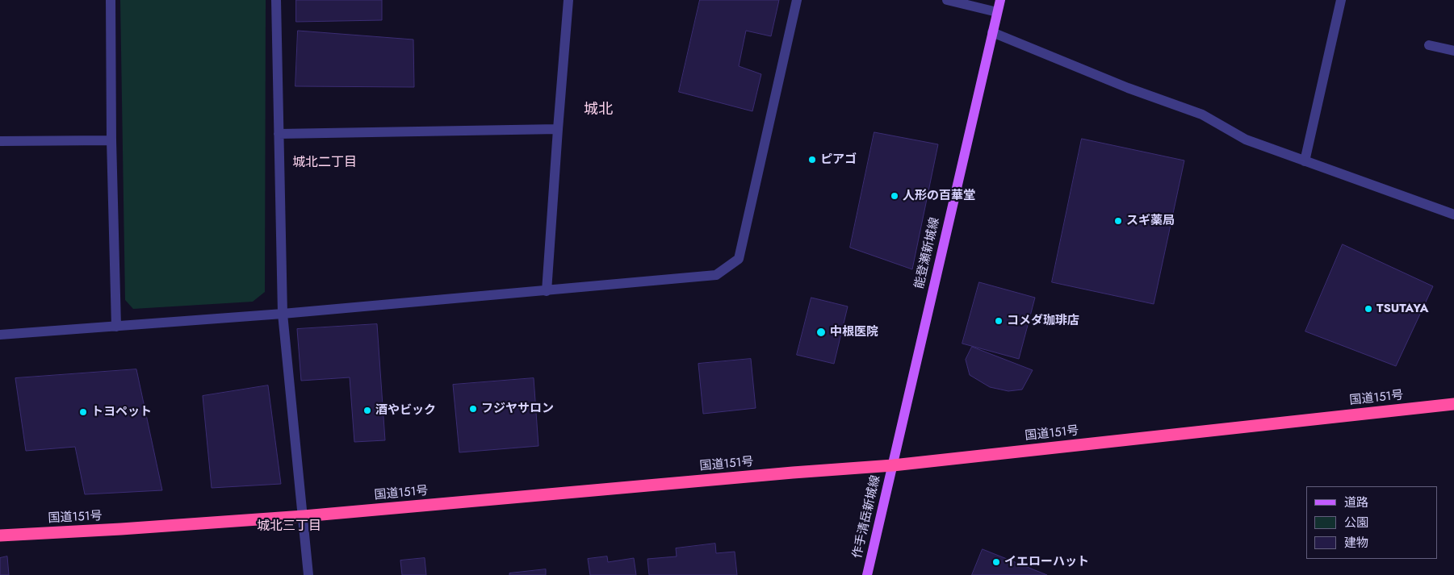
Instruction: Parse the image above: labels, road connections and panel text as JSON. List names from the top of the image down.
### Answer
{
  "streets": {
    "highway": ["国道151号"],
    "main road": ["能登瀬新城線", "作手清岳新城線"]
  },
  "crossings": [
    ["能登瀬新城線", "国道151号"],
    ["能登瀬新城線", "作手清岳新城線"],
    ["国道151号", "作手清岳新城線"]
  ],
  "districts": ["城北", "城北二丁目", "城北三丁目"],
  "places": [
    "ピアゴ",
    "人形の百華堂",
    "スギ薬局",
    "TSUTAYA",
    "コメダ珈琲店",
    "中根医院",
    "フジヤサロン",
    "酒やビック",
    "トヨペット",
    "イエローハット"
  ],
  "legend": ["道路", "公園", "建物"]
}
